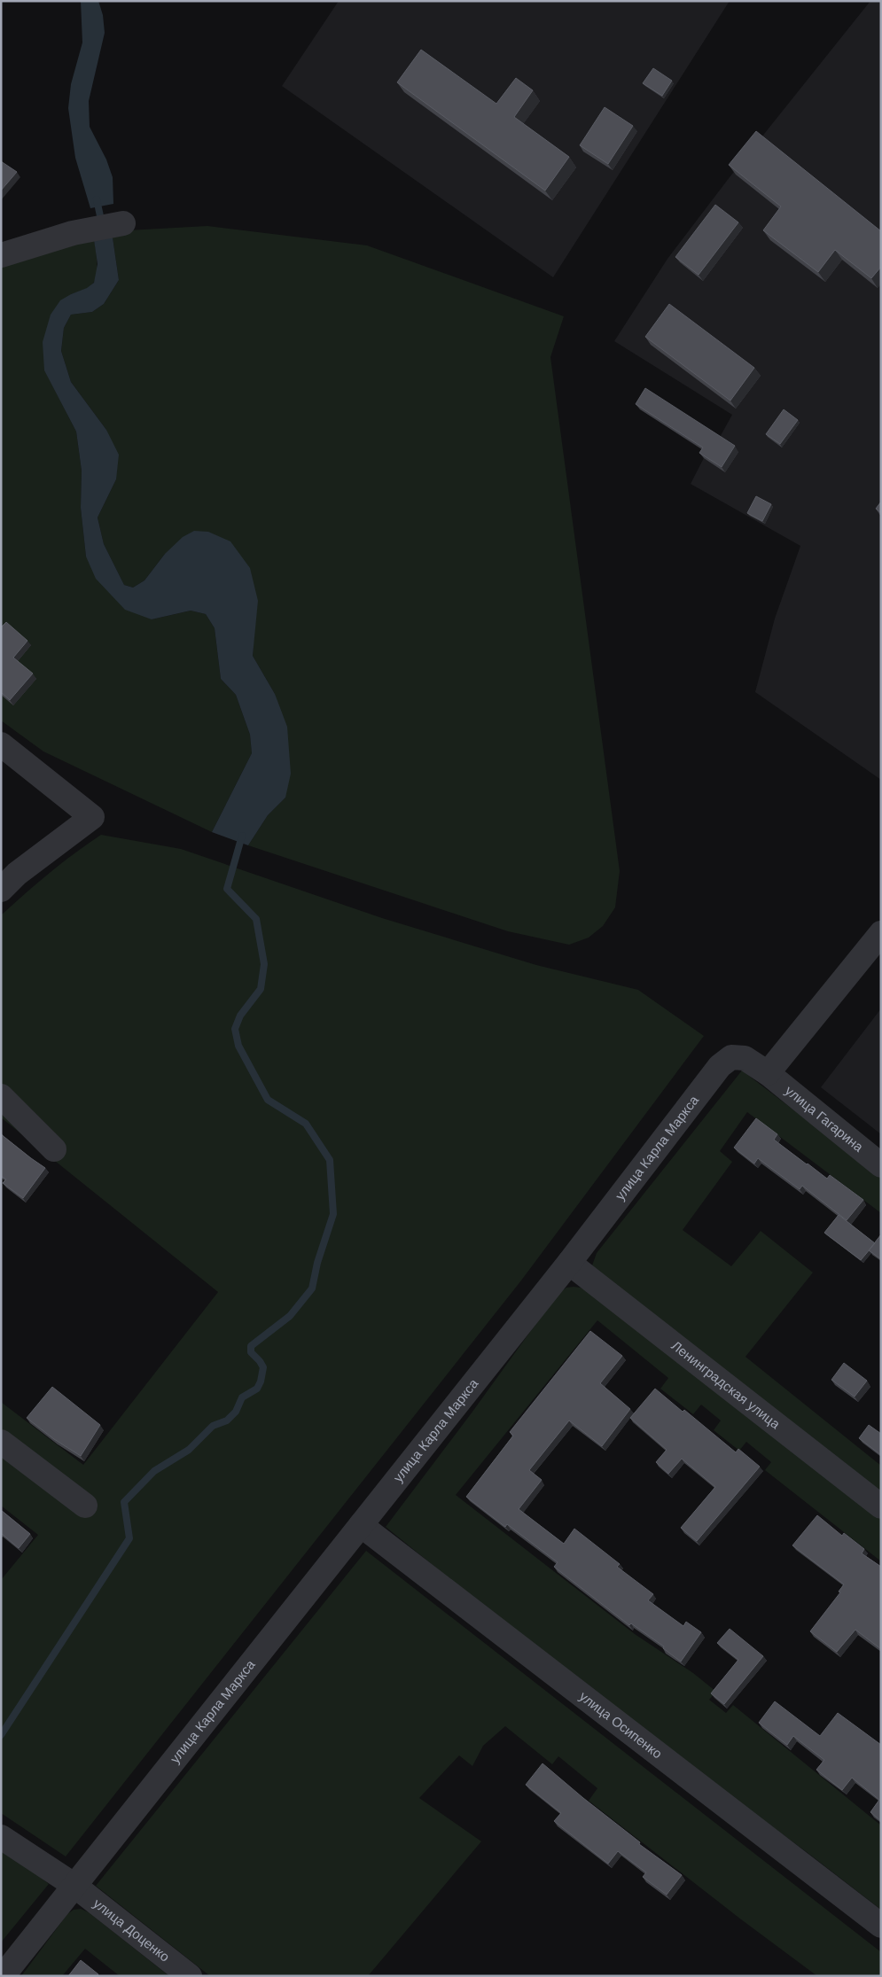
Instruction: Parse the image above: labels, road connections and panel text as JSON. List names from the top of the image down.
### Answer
{
  "streets": {
    "street": [
      "улица Гагарина",
      "улица Карла Маркса",
      "Ленинградская улица",
      "улица Осипенко",
      "улица Доценко"
    ]
  },
  "crossings": [
    ["улица Гагарина", "улица Карла Маркса"],
    ["улица Карла Маркса", "Ленинградская улица"],
    ["улица Карла Маркса", "улица Осипенко"],
    ["улица Карла Маркса", "улица Доценко"]
  ]
}
